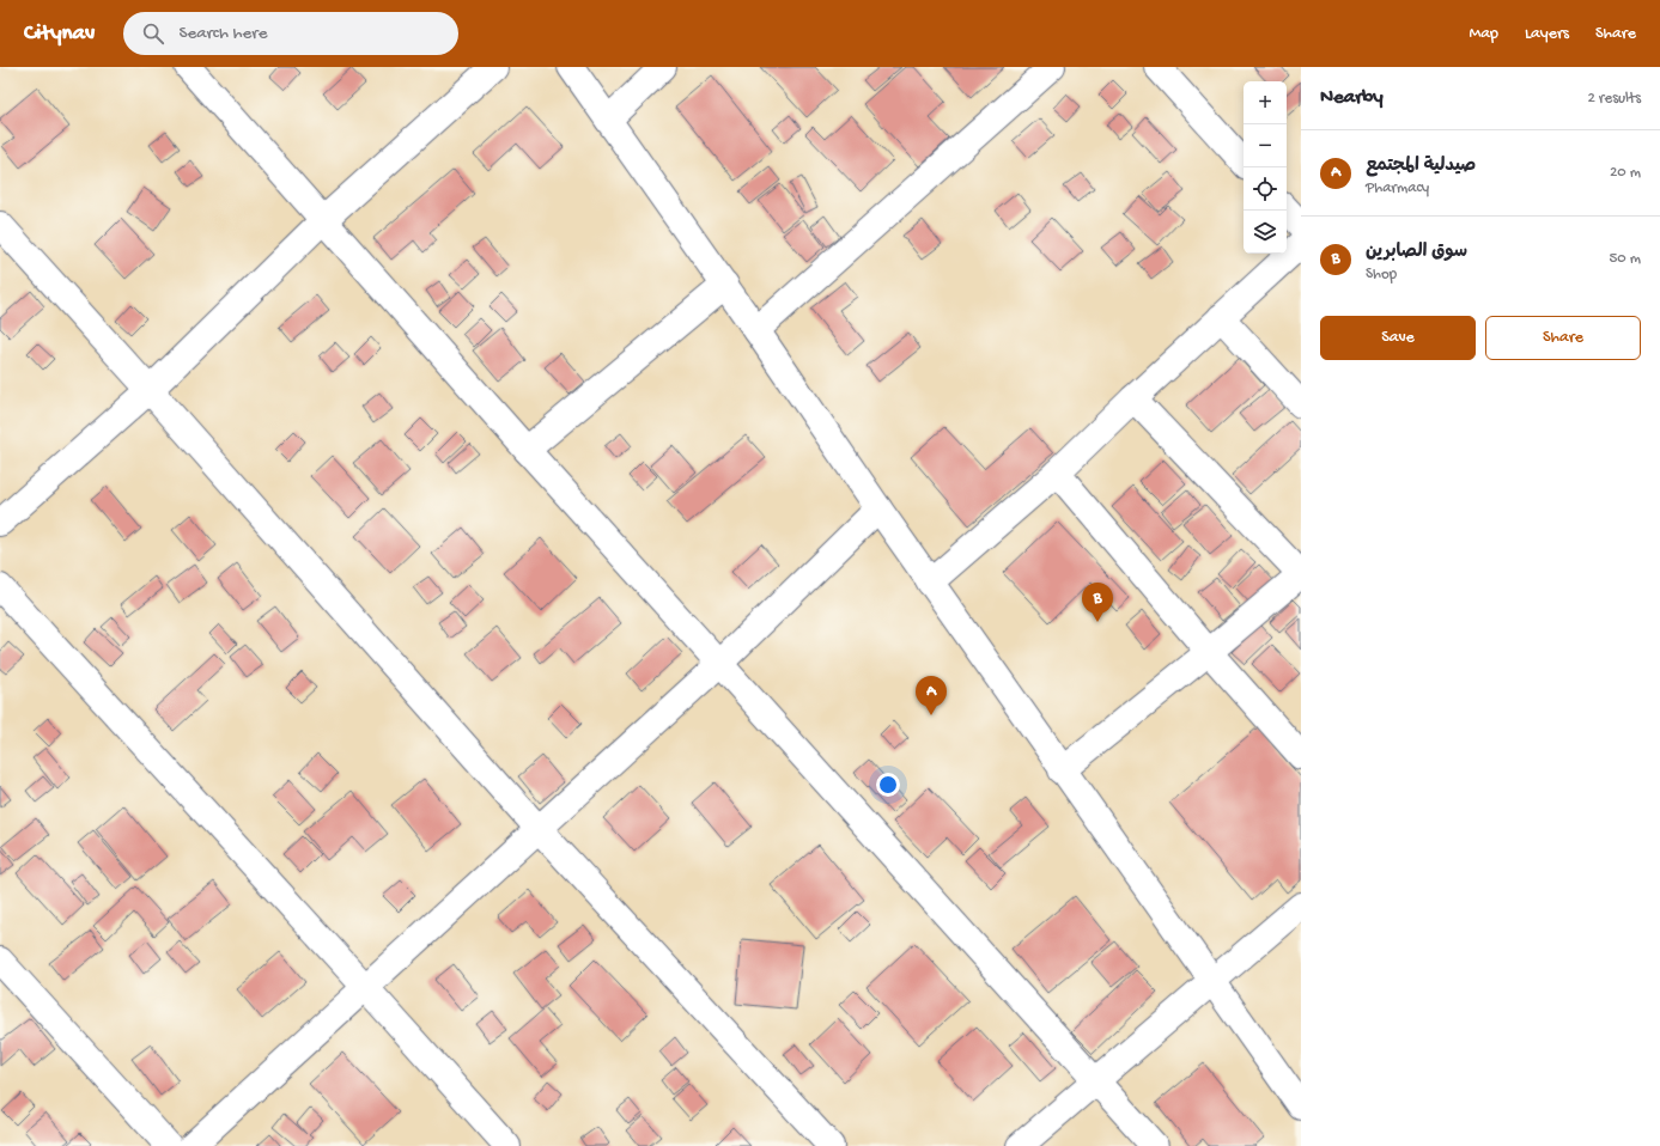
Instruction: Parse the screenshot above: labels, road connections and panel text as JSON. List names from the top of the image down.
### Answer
{
  "page": {
    "header": "Citynav",
    "search": "Search here",
    "nav": ["Map", "Layers", "Share"],
    "heading": ["Nearby", "2 results"],
    "map_buttons": ["+", "−"],
    "list": [
      {
        "mark": "A",
        "name": "صيدلية المجتمع",
        "note": "Pharmacy",
        "value": "20 m"
      },
      {
        "mark": "B",
        "name": "سوق الصابرين",
        "note": "Shop",
        "value": "50 m"
      }
    ],
    "buttons": ["Save", "Share"],
    "pins": ["B", "A"]
  }
}
